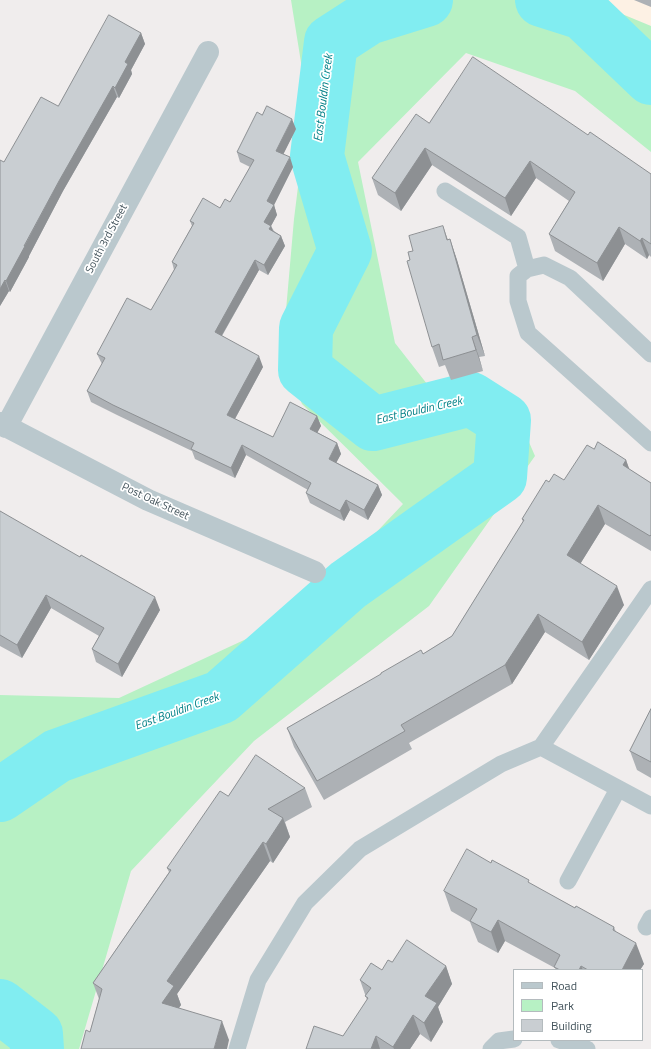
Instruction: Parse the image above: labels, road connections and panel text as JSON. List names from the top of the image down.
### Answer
{
  "streets": {
    "street": ["South 3rd Street", "Post Oak Street"]
  },
  "crossings": [
    ["South 3rd Street", "Post Oak Street"]
  ],
  "water": ["East Bouldin Creek"],
  "legend": ["Road", "Park", "Building"]
}
